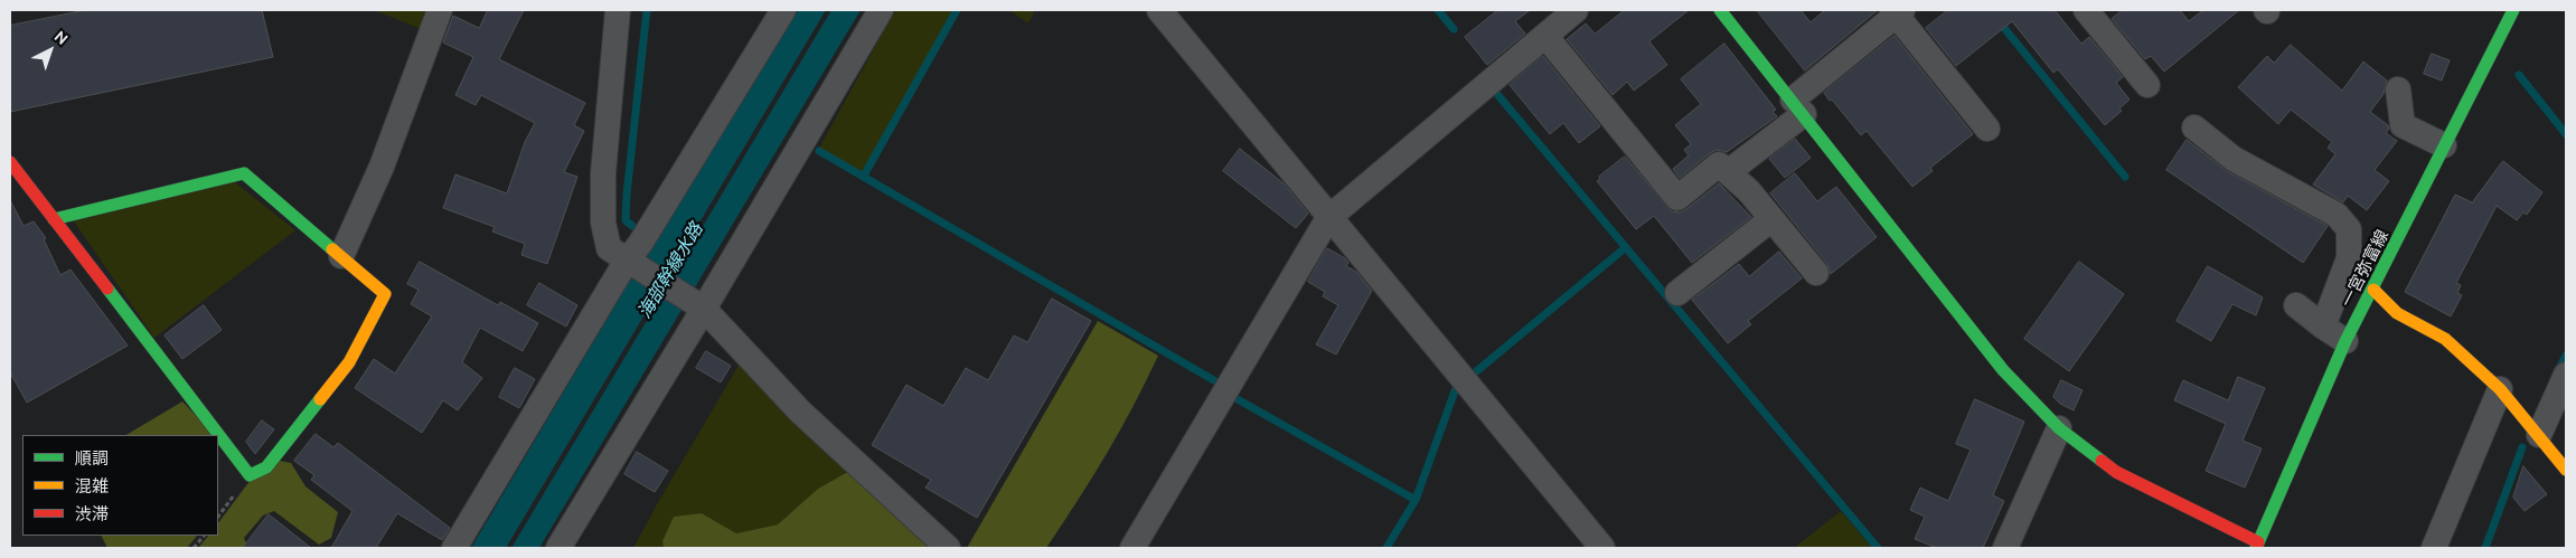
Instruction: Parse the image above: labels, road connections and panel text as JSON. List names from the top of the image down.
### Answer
{
  "streets": {
    "street": ["一宮弥富線"]
  },
  "water": ["海部幹線水路"],
  "legend": ["順調", "混雑", "渋滞"],
  "north": "top right"
}
